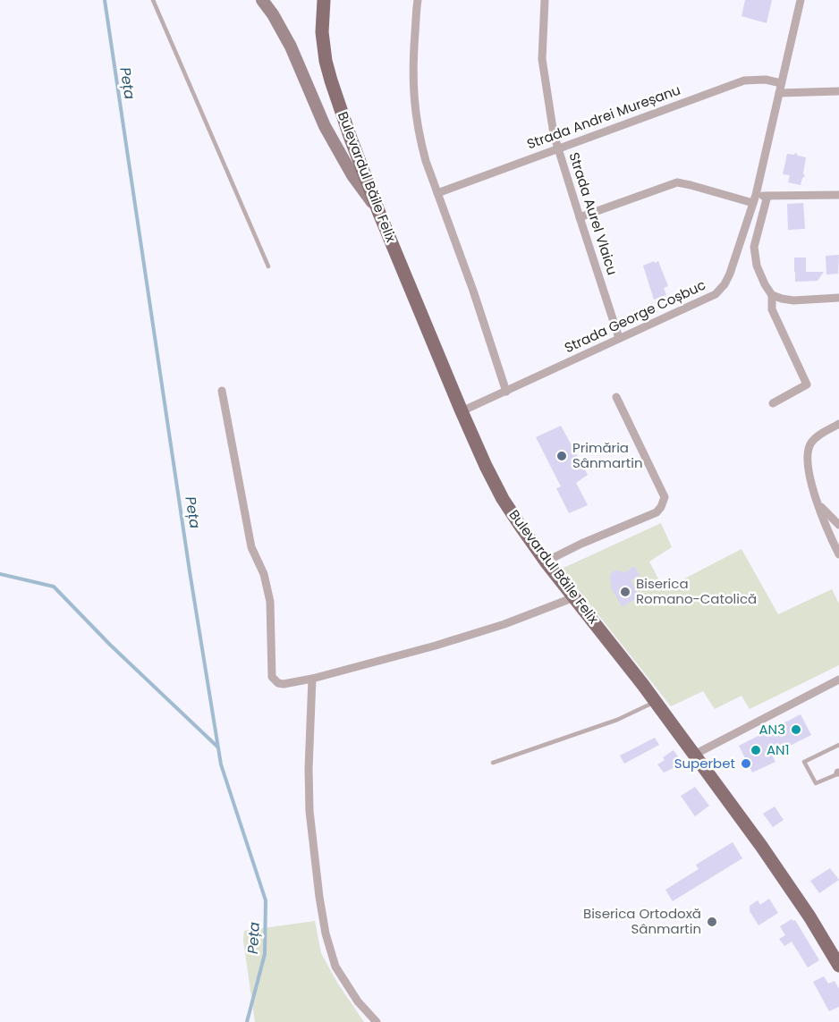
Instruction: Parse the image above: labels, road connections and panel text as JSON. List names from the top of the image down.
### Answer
{
  "streets": {
    "main road": ["Bulevardul Băile Felix"],
    "street": ["Strada Andrei Mureșanu", "Strada Aurel Vlaicu", "Strada George Coșbuc"]
  },
  "crossings": [
    ["Strada Andrei Mureșanu", "Strada Aurel Vlaicu"],
    ["Strada Andrei Mureșanu", "Strada George Coșbuc"],
    ["Bulevardul Băile Felix", "Strada George Coșbuc"],
    ["Strada Aurel Vlaicu", "Strada George Coșbuc"]
  ],
  "water": ["Peța"],
  "places": [
    "Primăria Sânmartin",
    "Biserica Romano-Catolică",
    "AN3",
    "AN1",
    "Superbet",
    "Biserica Ortodoxă Sânmartin"
  ]
}
